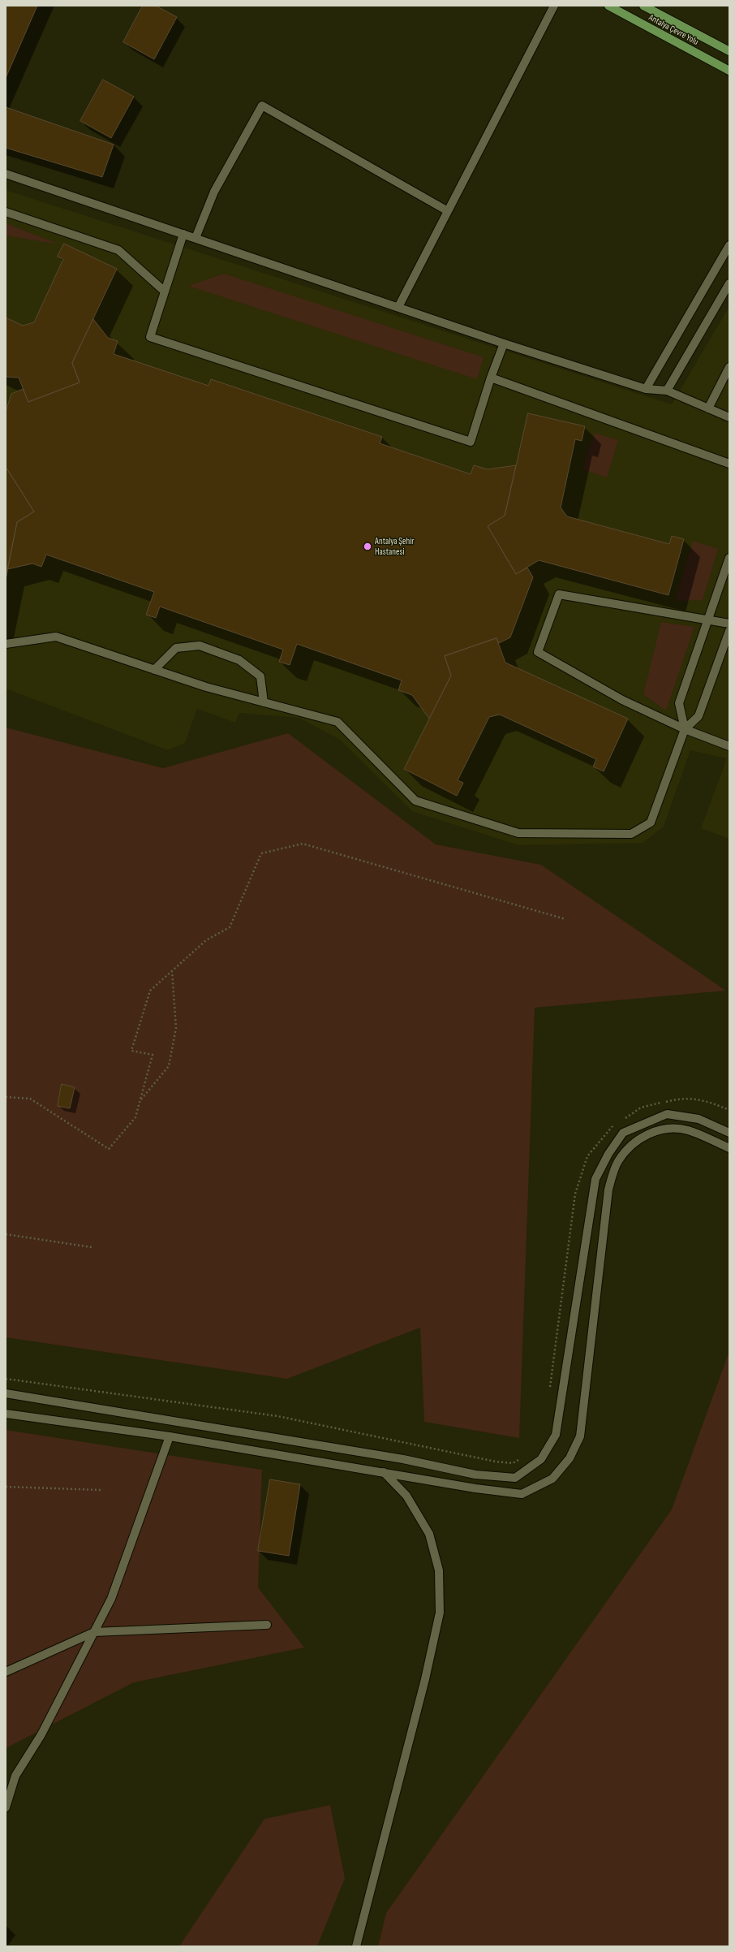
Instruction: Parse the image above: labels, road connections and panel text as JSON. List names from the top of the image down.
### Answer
{
  "streets": {
    "main road": ["Antalya Çevre Yolu"]
  },
  "places": ["Antalya Şehir Hastanesi"]
}
